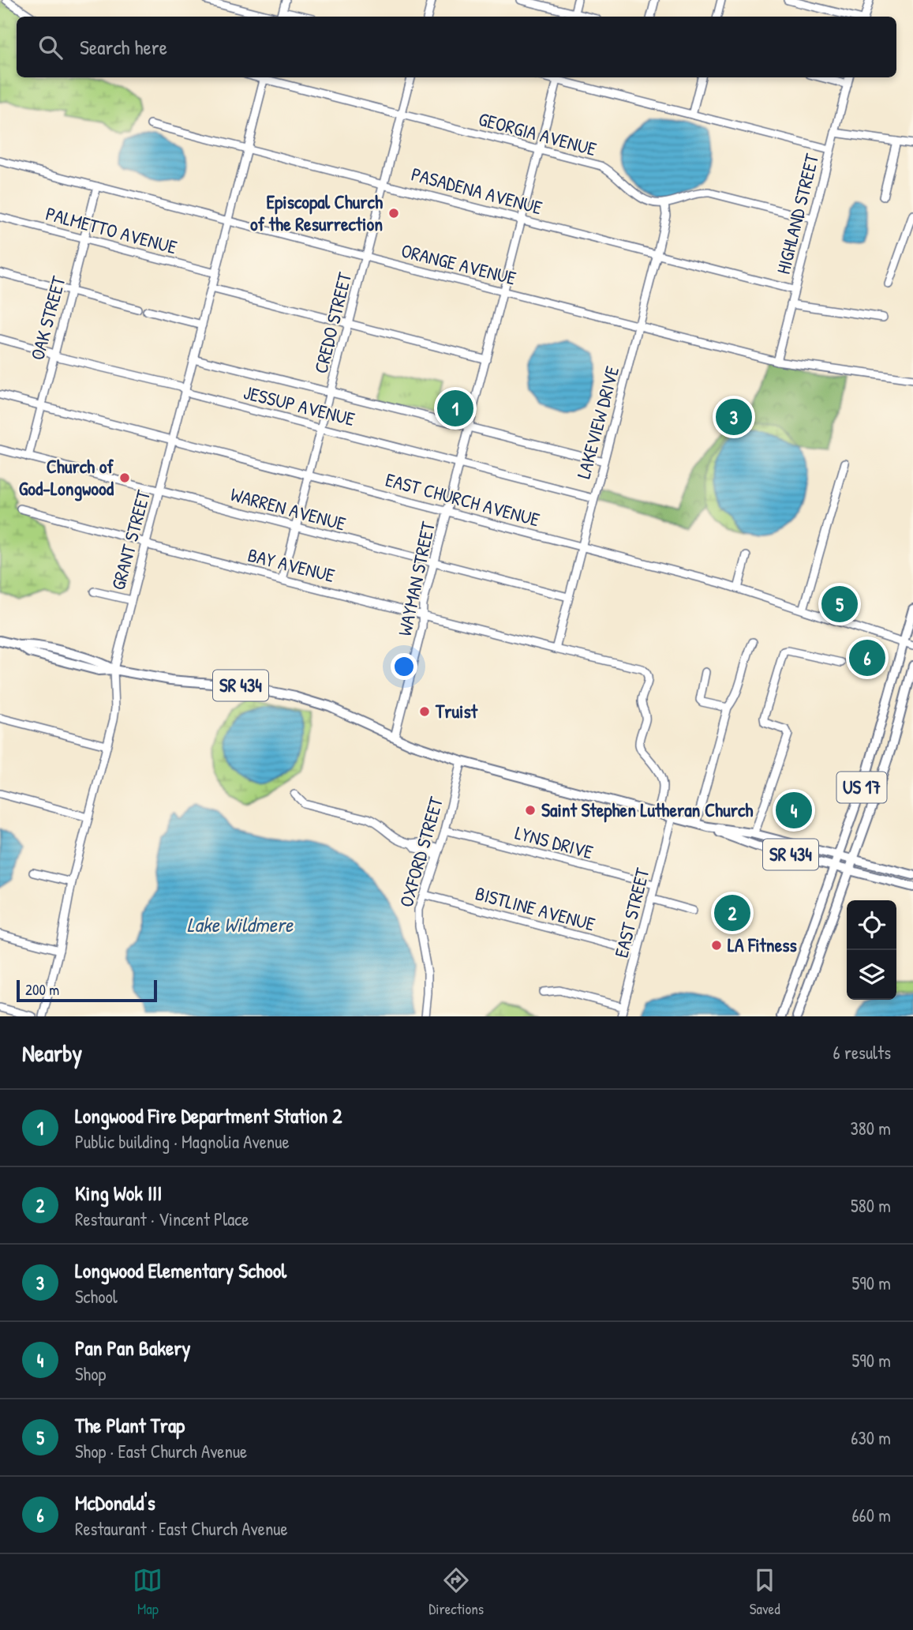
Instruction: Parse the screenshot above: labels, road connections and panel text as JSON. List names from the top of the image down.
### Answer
{
  "streets": {
    "main road": ["SR 434", "US 17"],
    "street": [
      "GEORGIA AVENUE",
      "PASADENA AVENUE",
      "HIGHLAND STREET",
      "PALMETTO AVENUE",
      "ORANGE AVENUE",
      "OAK STREET",
      "CREDO STREET",
      "JESSUP AVENUE",
      "LAKEVIEW DRIVE",
      "EAST CHURCH AVENUE",
      "WARREN AVENUE",
      "GRANT STREET",
      "BAY AVENUE",
      "WAYMAN STREET",
      "LYNS DRIVE",
      "OXFORD STREET",
      "BISTLINE AVENUE",
      "EAST STREET"
    ]
  },
  "crossings": [
    ["GEORGIA AVENUE", "CREDO STREET"],
    ["GEORGIA AVENUE", "LAKEVIEW DRIVE"],
    ["GEORGIA AVENUE", "WAYMAN STREET"],
    ["PASADENA AVENUE", "HIGHLAND STREET"],
    ["PASADENA AVENUE", "CREDO STREET"],
    ["PASADENA AVENUE", "LAKEVIEW DRIVE"],
    ["PASADENA AVENUE", "GRANT STREET"],
    ["PASADENA AVENUE", "WAYMAN STREET"],
    ["HIGHLAND STREET", "ORANGE AVENUE"],
    ["PALMETTO AVENUE", "OAK STREET"],
    ["PALMETTO AVENUE", "GRANT STREET"],
    ["ORANGE AVENUE", "OAK STREET"],
    ["ORANGE AVENUE", "CREDO STREET"],
    ["ORANGE AVENUE", "LAKEVIEW DRIVE"],
    ["ORANGE AVENUE", "GRANT STREET"],
    ["ORANGE AVENUE", "WAYMAN STREET"],
    ["OAK STREET", "JESSUP AVENUE"],
    ["OAK STREET", "EAST CHURCH AVENUE"],
    ["OAK STREET", "WARREN AVENUE"],
    ["CREDO STREET", "JESSUP AVENUE"],
    ["CREDO STREET", "EAST CHURCH AVENUE"],
    ["CREDO STREET", "WARREN AVENUE"],
    ["CREDO STREET", "BAY AVENUE"],
    ["JESSUP AVENUE", "LAKEVIEW DRIVE"],
    ["JESSUP AVENUE", "GRANT STREET"],
    ["JESSUP AVENUE", "WAYMAN STREET"],
    ["LAKEVIEW DRIVE", "EAST CHURCH AVENUE"],
    ["LAKEVIEW DRIVE", "WARREN AVENUE"],
    ["LAKEVIEW DRIVE", "BAY AVENUE"],
    ["EAST CHURCH AVENUE", "GRANT STREET"],
    ["EAST CHURCH AVENUE", "WAYMAN STREET"],
    ["EAST CHURCH AVENUE", "US 17"],
    ["WARREN AVENUE", "GRANT STREET"],
    ["WARREN AVENUE", "WAYMAN STREET"],
    ["GRANT STREET", "BAY AVENUE"],
    ["GRANT STREET", "SR 434"],
    ["BAY AVENUE", "WAYMAN STREET"],
    ["BAY AVENUE", "SR 434"],
    ["WAYMAN STREET", "SR 434"],
    ["SR 434", "US 17"],
    ["SR 434", "OXFORD STREET"],
    ["SR 434", "EAST STREET"],
    ["LYNS DRIVE", "OXFORD STREET"],
    ["LYNS DRIVE", "EAST STREET"],
    ["OXFORD STREET", "BISTLINE AVENUE"],
    ["BISTLINE AVENUE", "EAST STREET"]
  ],
  "water": ["Lake Wildmere"],
  "places": [
    "Episcopal Church of the Resurrection",
    "Church of God-Longwood",
    "Truist",
    "Saint Stephen Lutheran Church",
    "LA Fitness"
  ],
  "scale_bar": "200 m",
  "page": {
    "search": "Search here",
    "pins": [
      "1",
      "3",
      "5",
      "6",
      "4",
      "2"
    ],
    "scale": "200 m",
    "heading": ["Nearby", "6 results"],
    "list": [
      {
        "mark": "1",
        "name": "Longwood Fire Department Station 2",
        "note": "Public building · Magnolia Avenue",
        "value": "380 m"
      },
      {
        "mark": "2",
        "name": "King Wok III",
        "note": "Restaurant · Vincent Place",
        "value": "580 m"
      },
      {
        "mark": "3",
        "name": "Longwood Elementary School",
        "note": "School",
        "value": "590 m"
      },
      {
        "mark": "4",
        "name": "Pan Pan Bakery",
        "note": "Shop",
        "value": "590 m"
      },
      {
        "mark": "5",
        "name": "The Plant Trap",
        "note": "Shop · East Church Avenue",
        "value": "630 m"
      },
      {
        "mark": "6",
        "name": "McDonald's",
        "note": "Restaurant · East Church Avenue",
        "value": "660 m"
      }
    ],
    "nav": ["Map", "Directions", "Saved"]
  }
}
